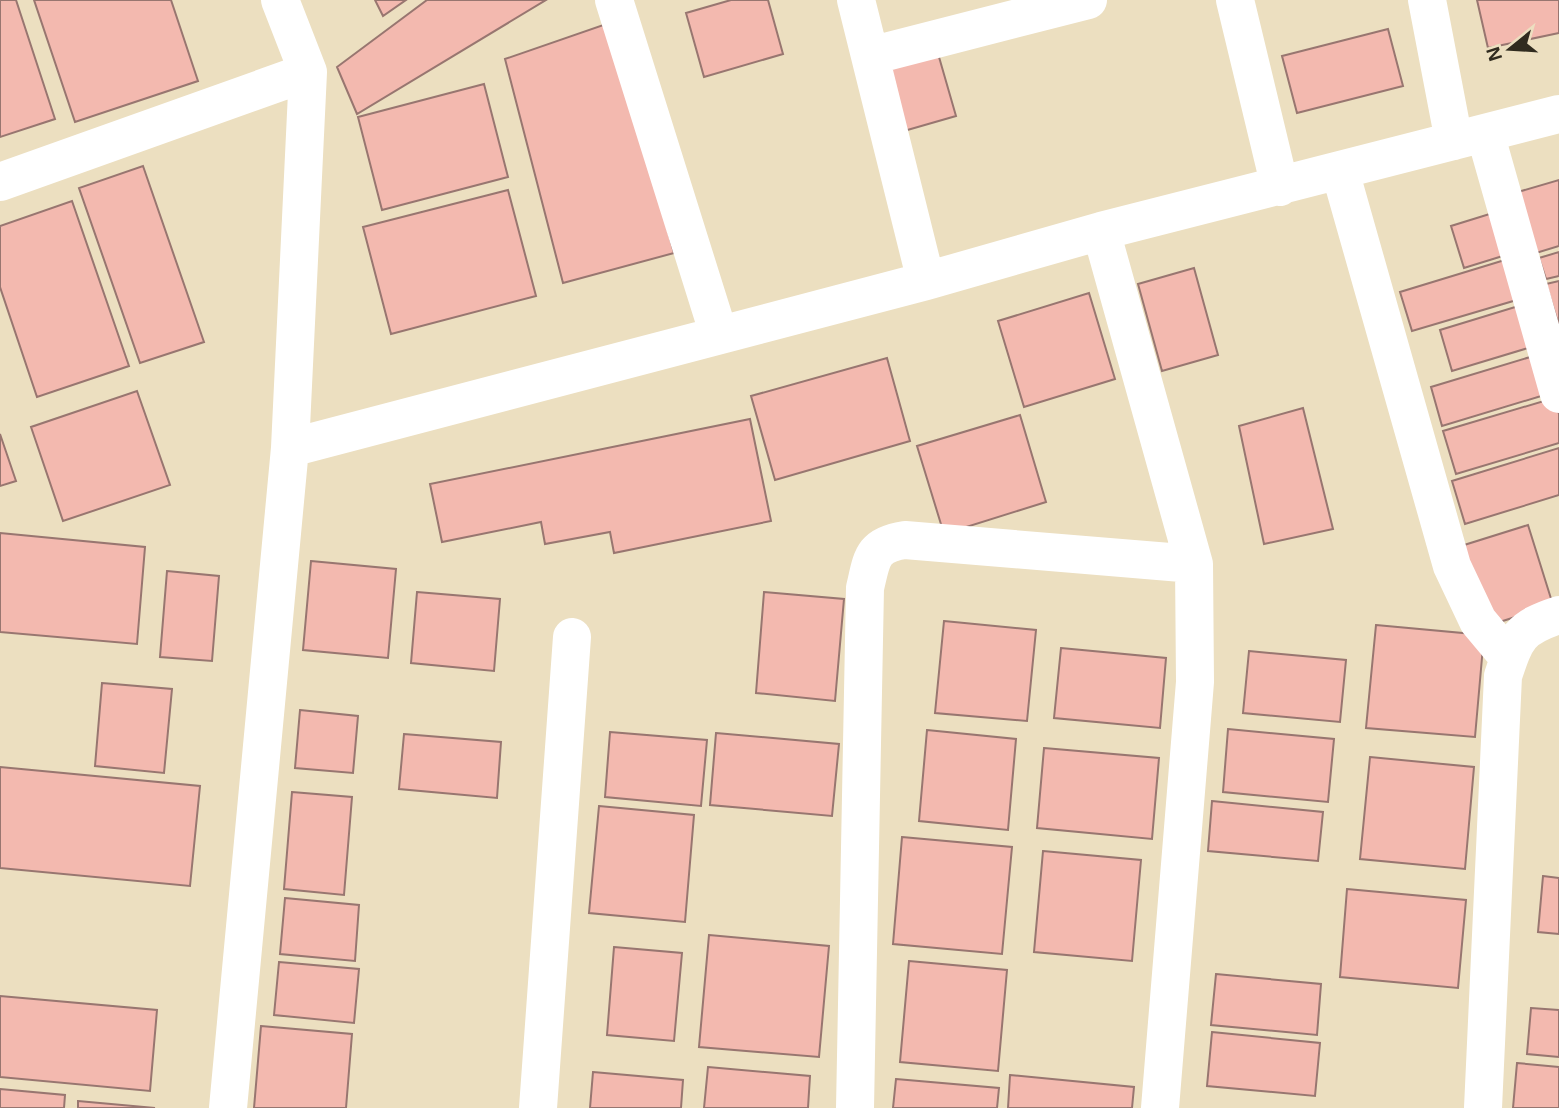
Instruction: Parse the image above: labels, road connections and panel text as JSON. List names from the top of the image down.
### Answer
{
  "north": "left"
}
